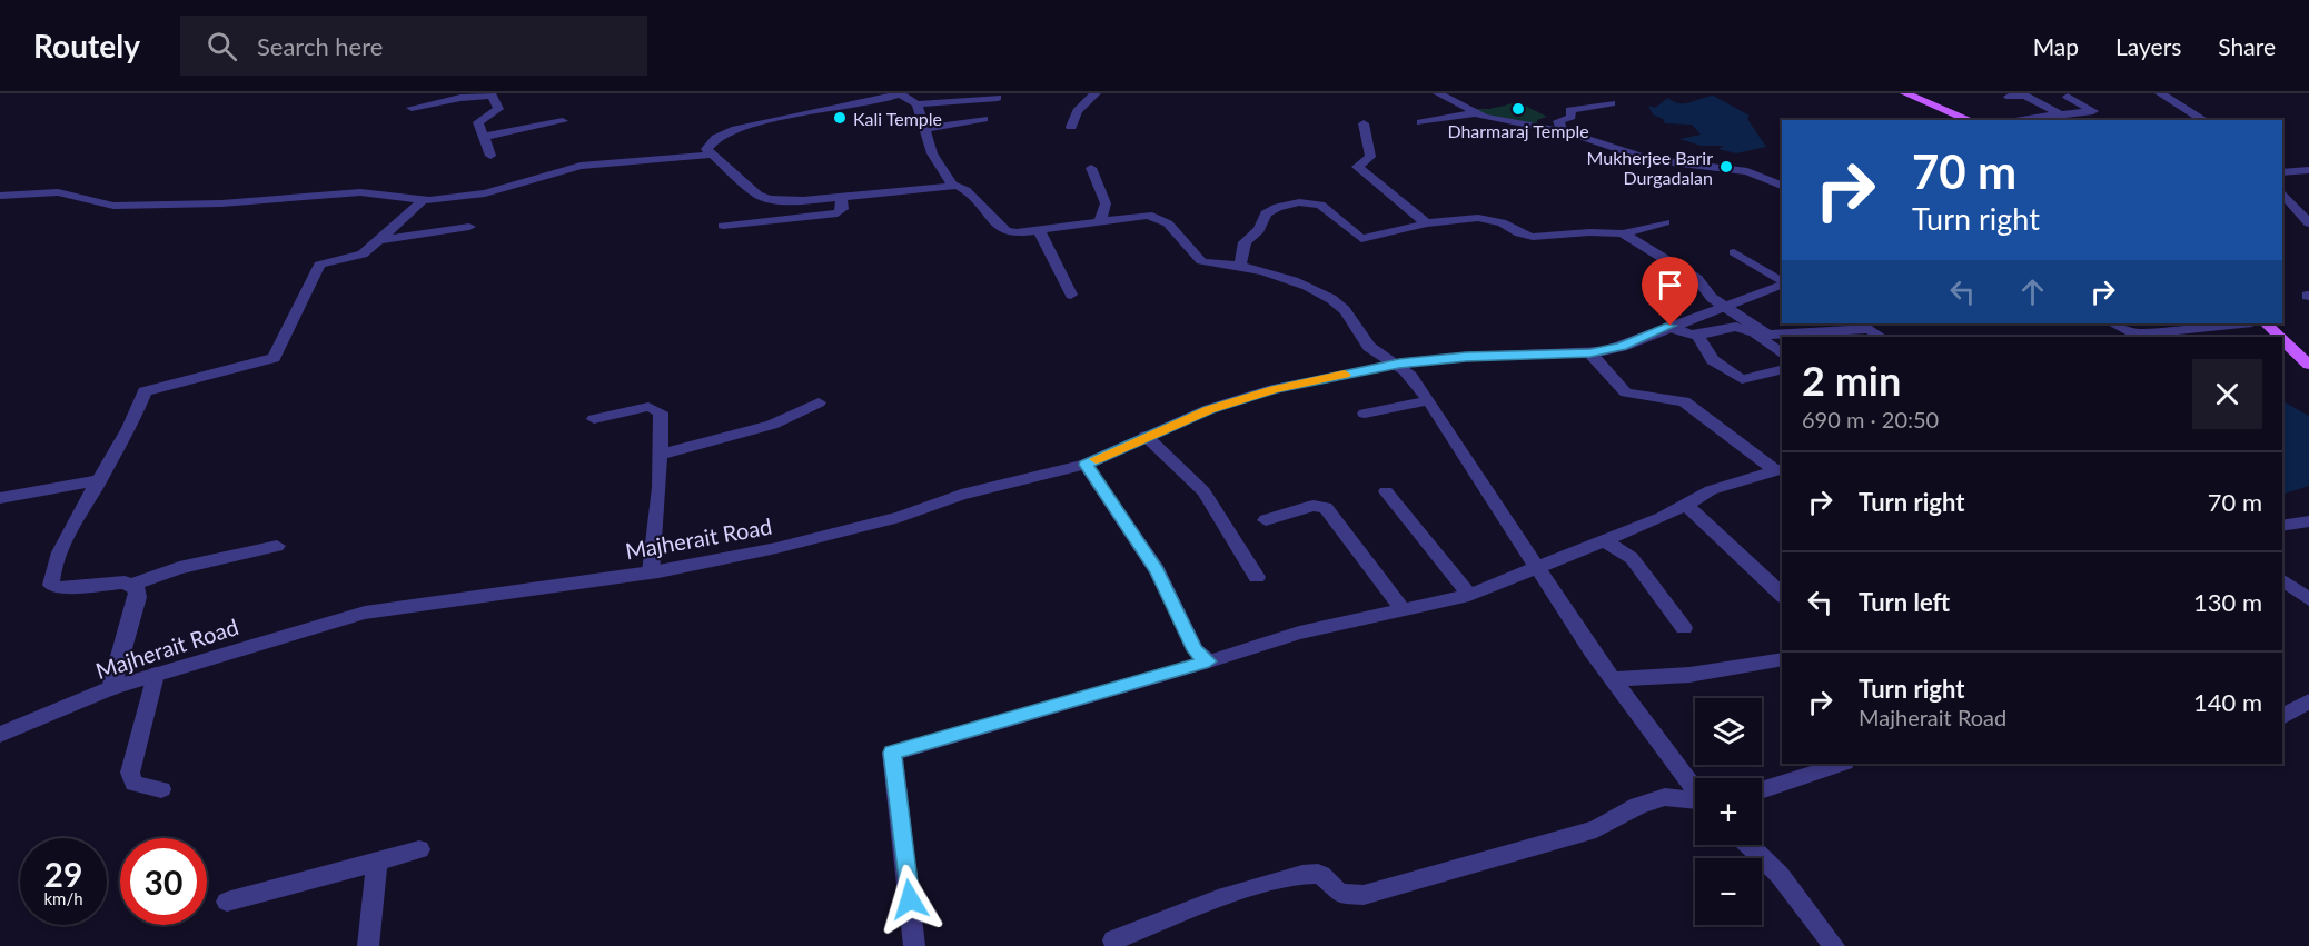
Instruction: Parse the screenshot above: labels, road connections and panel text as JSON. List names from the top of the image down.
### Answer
{
  "streets": {
    "street": ["Majherait Road"]
  },
  "places": ["Dharmaraj Temple", "Kali Temple", "Mukherjee Barir Durgadalan"],
  "page": {
    "header": "Routely",
    "search": "Search here",
    "nav": ["Map", "Layers", "Share"],
    "turn": ["70 m", "Turn right"],
    "heading": ["2 min", "690 m · 20:50"],
    "list": [
      {
        "name": "Turn right",
        "value": "70 m"
      },
      {
        "name": "Turn left",
        "value": "130 m"
      },
      {
        "name": "Turn right",
        "note": "Majherait Road",
        "value": "140 m"
      }
    ],
    "map_buttons": ["+", "−"],
    "speed": "29 km/h",
    "limit": "30"
  }
}
